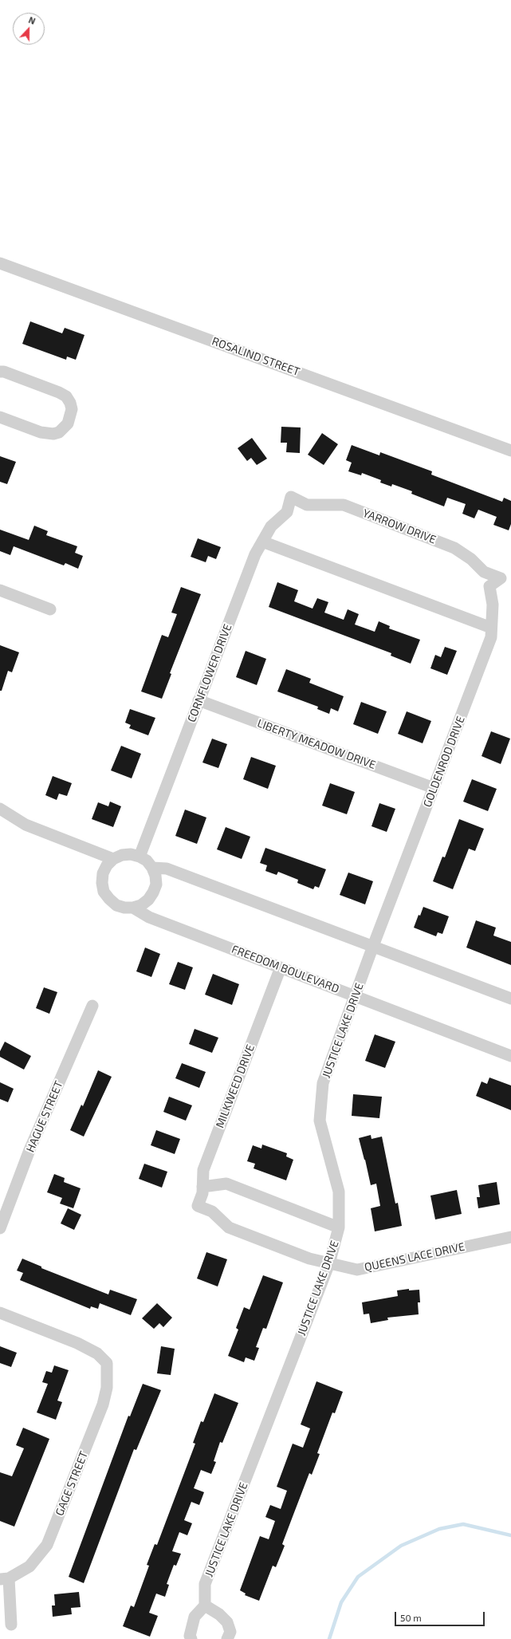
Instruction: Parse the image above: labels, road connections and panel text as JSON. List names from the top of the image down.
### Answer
{
  "streets": {
    "street": [
      "ROSALIND STREET",
      "YARROW DRIVE",
      "CORNFLOWER DRIVE",
      "LIBERTY MEADOW DRIVE",
      "GOLDENROD DRIVE",
      "FREEDOM BOULEVARD",
      "JUSTICE LAKE DRIVE",
      "MILKWEED DRIVE",
      "HAGUE STREET",
      "QUEENS LACE DRIVE",
      "GAGE STREET"
    ]
  },
  "crossings": [
    ["YARROW DRIVE", "CORNFLOWER DRIVE"],
    ["YARROW DRIVE", "GOLDENROD DRIVE"],
    ["CORNFLOWER DRIVE", "LIBERTY MEADOW DRIVE"],
    ["CORNFLOWER DRIVE", "FREEDOM BOULEVARD"],
    ["LIBERTY MEADOW DRIVE", "GOLDENROD DRIVE"],
    ["GOLDENROD DRIVE", "JUSTICE LAKE DRIVE"],
    ["FREEDOM BOULEVARD", "JUSTICE LAKE DRIVE"],
    ["FREEDOM BOULEVARD", "MILKWEED DRIVE"],
    ["JUSTICE LAKE DRIVE", "QUEENS LACE DRIVE"],
    ["MILKWEED DRIVE", "QUEENS LACE DRIVE"]
  ],
  "scale_bar": "50 m",
  "north": "top"
}
